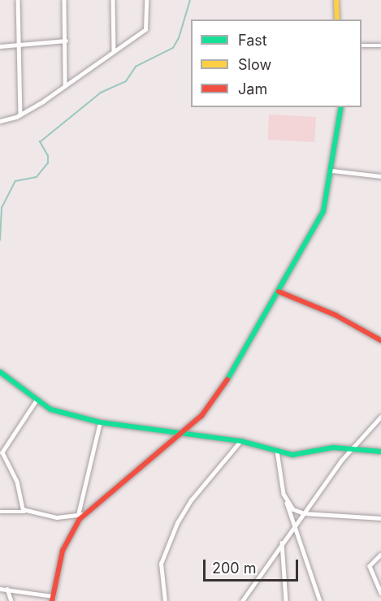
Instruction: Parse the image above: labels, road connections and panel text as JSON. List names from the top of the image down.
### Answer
{
  "legend": ["Fast", "Slow", "Jam"],
  "scale_bar": "200 m"
}
